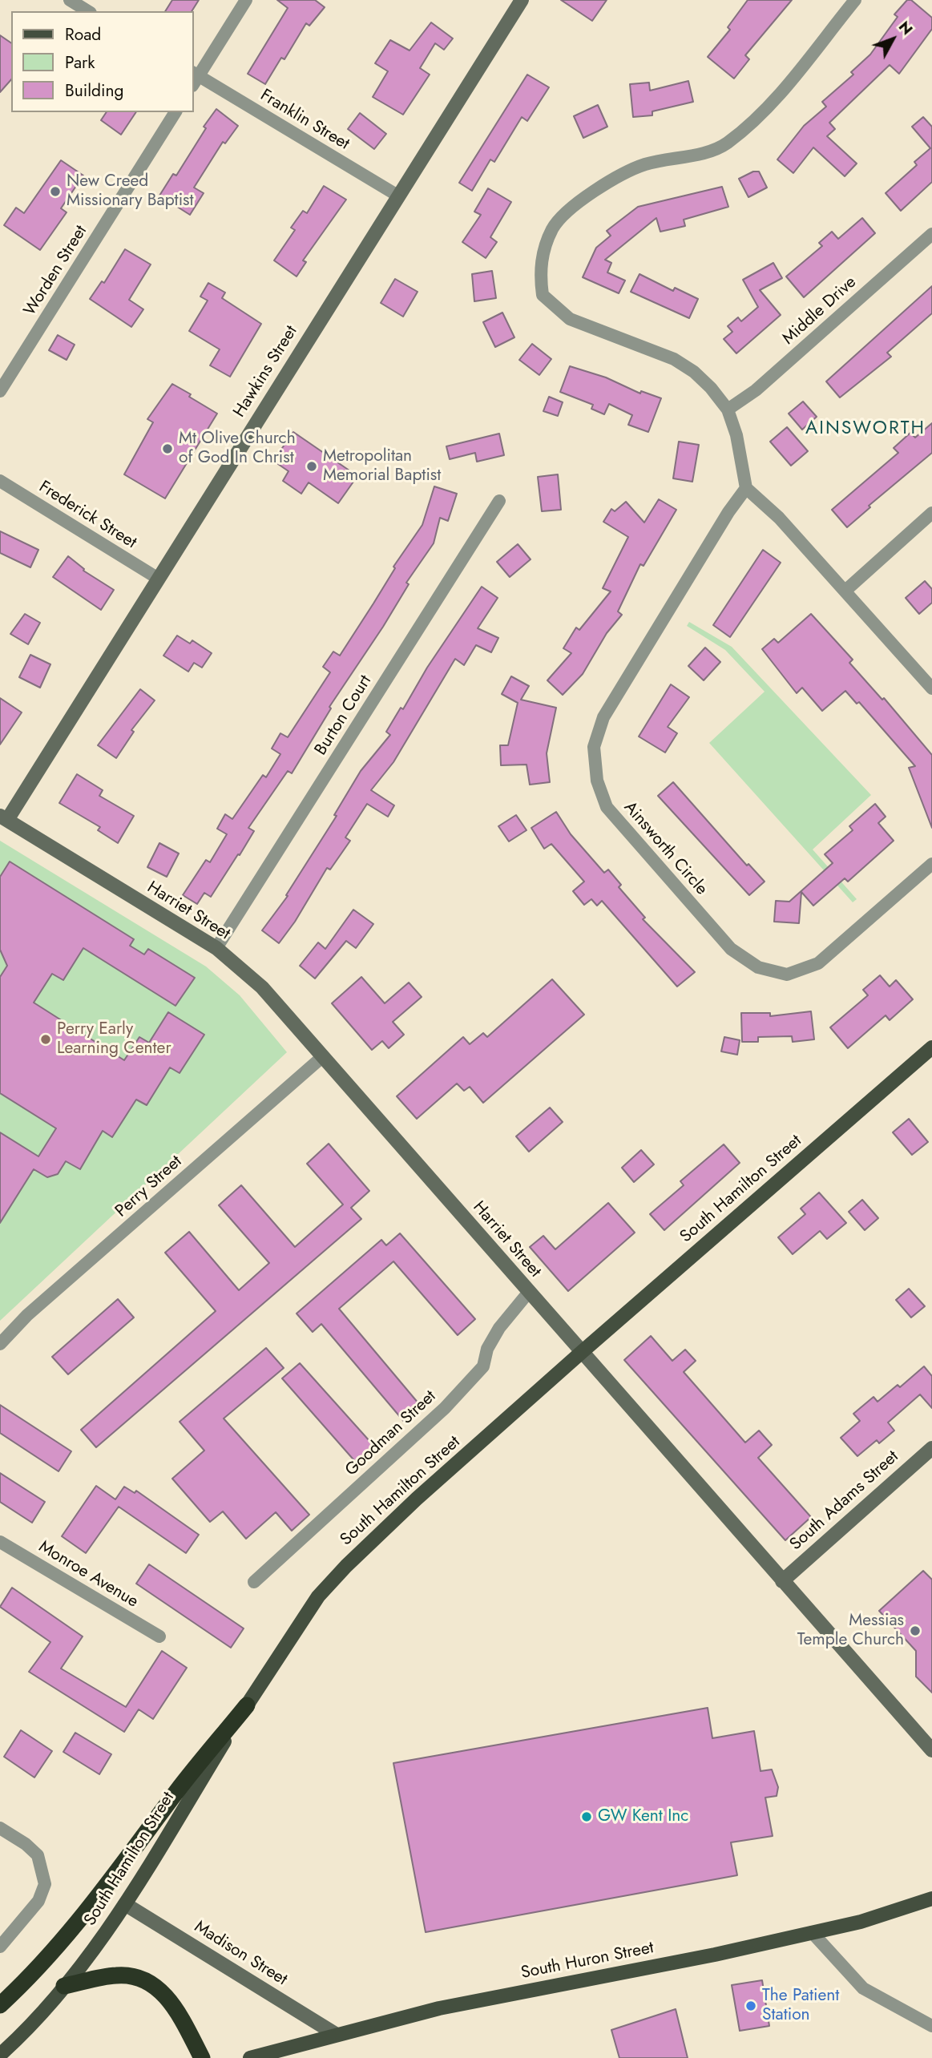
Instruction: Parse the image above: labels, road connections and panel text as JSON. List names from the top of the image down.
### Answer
{
  "streets": {
    "main road": ["South Hamilton Street", "South Huron Street"],
    "street": [
      "Franklin Street",
      "Worden Street",
      "Middle Drive",
      "Hawkins Street",
      "Frederick Street",
      "Burton Court",
      "Ainsworth Circle",
      "Harriet Street",
      "Perry Street",
      "Goodman Street",
      "South Adams Street",
      "Monroe Avenue",
      "Madison Street"
    ]
  },
  "crossings": [
    ["Franklin Street", "Hawkins Street"],
    ["Hawkins Street", "Frederick Street"],
    ["Hawkins Street", "Harriet Street"],
    ["Burton Court", "Harriet Street"],
    ["Harriet Street", "Perry Street"],
    ["Harriet Street", "South Hamilton Street"],
    ["Harriet Street", "Goodman Street"],
    ["Harriet Street", "South Adams Street"],
    ["South Hamilton Street", "Madison Street"],
    ["Madison Street", "South Huron Street"]
  ],
  "districts": ["AINSWORTH"],
  "places": [
    "New Creed Missionary Baptist",
    "Mt Olive Church of God In Christ",
    "Metropolitan Memorial Baptist",
    "Perry Early Learning Center",
    "Messias Temple Church",
    "GW Kent Inc",
    "The Patient Station"
  ],
  "legend": ["Road", "Park", "Building"],
  "north": "top right"
}
